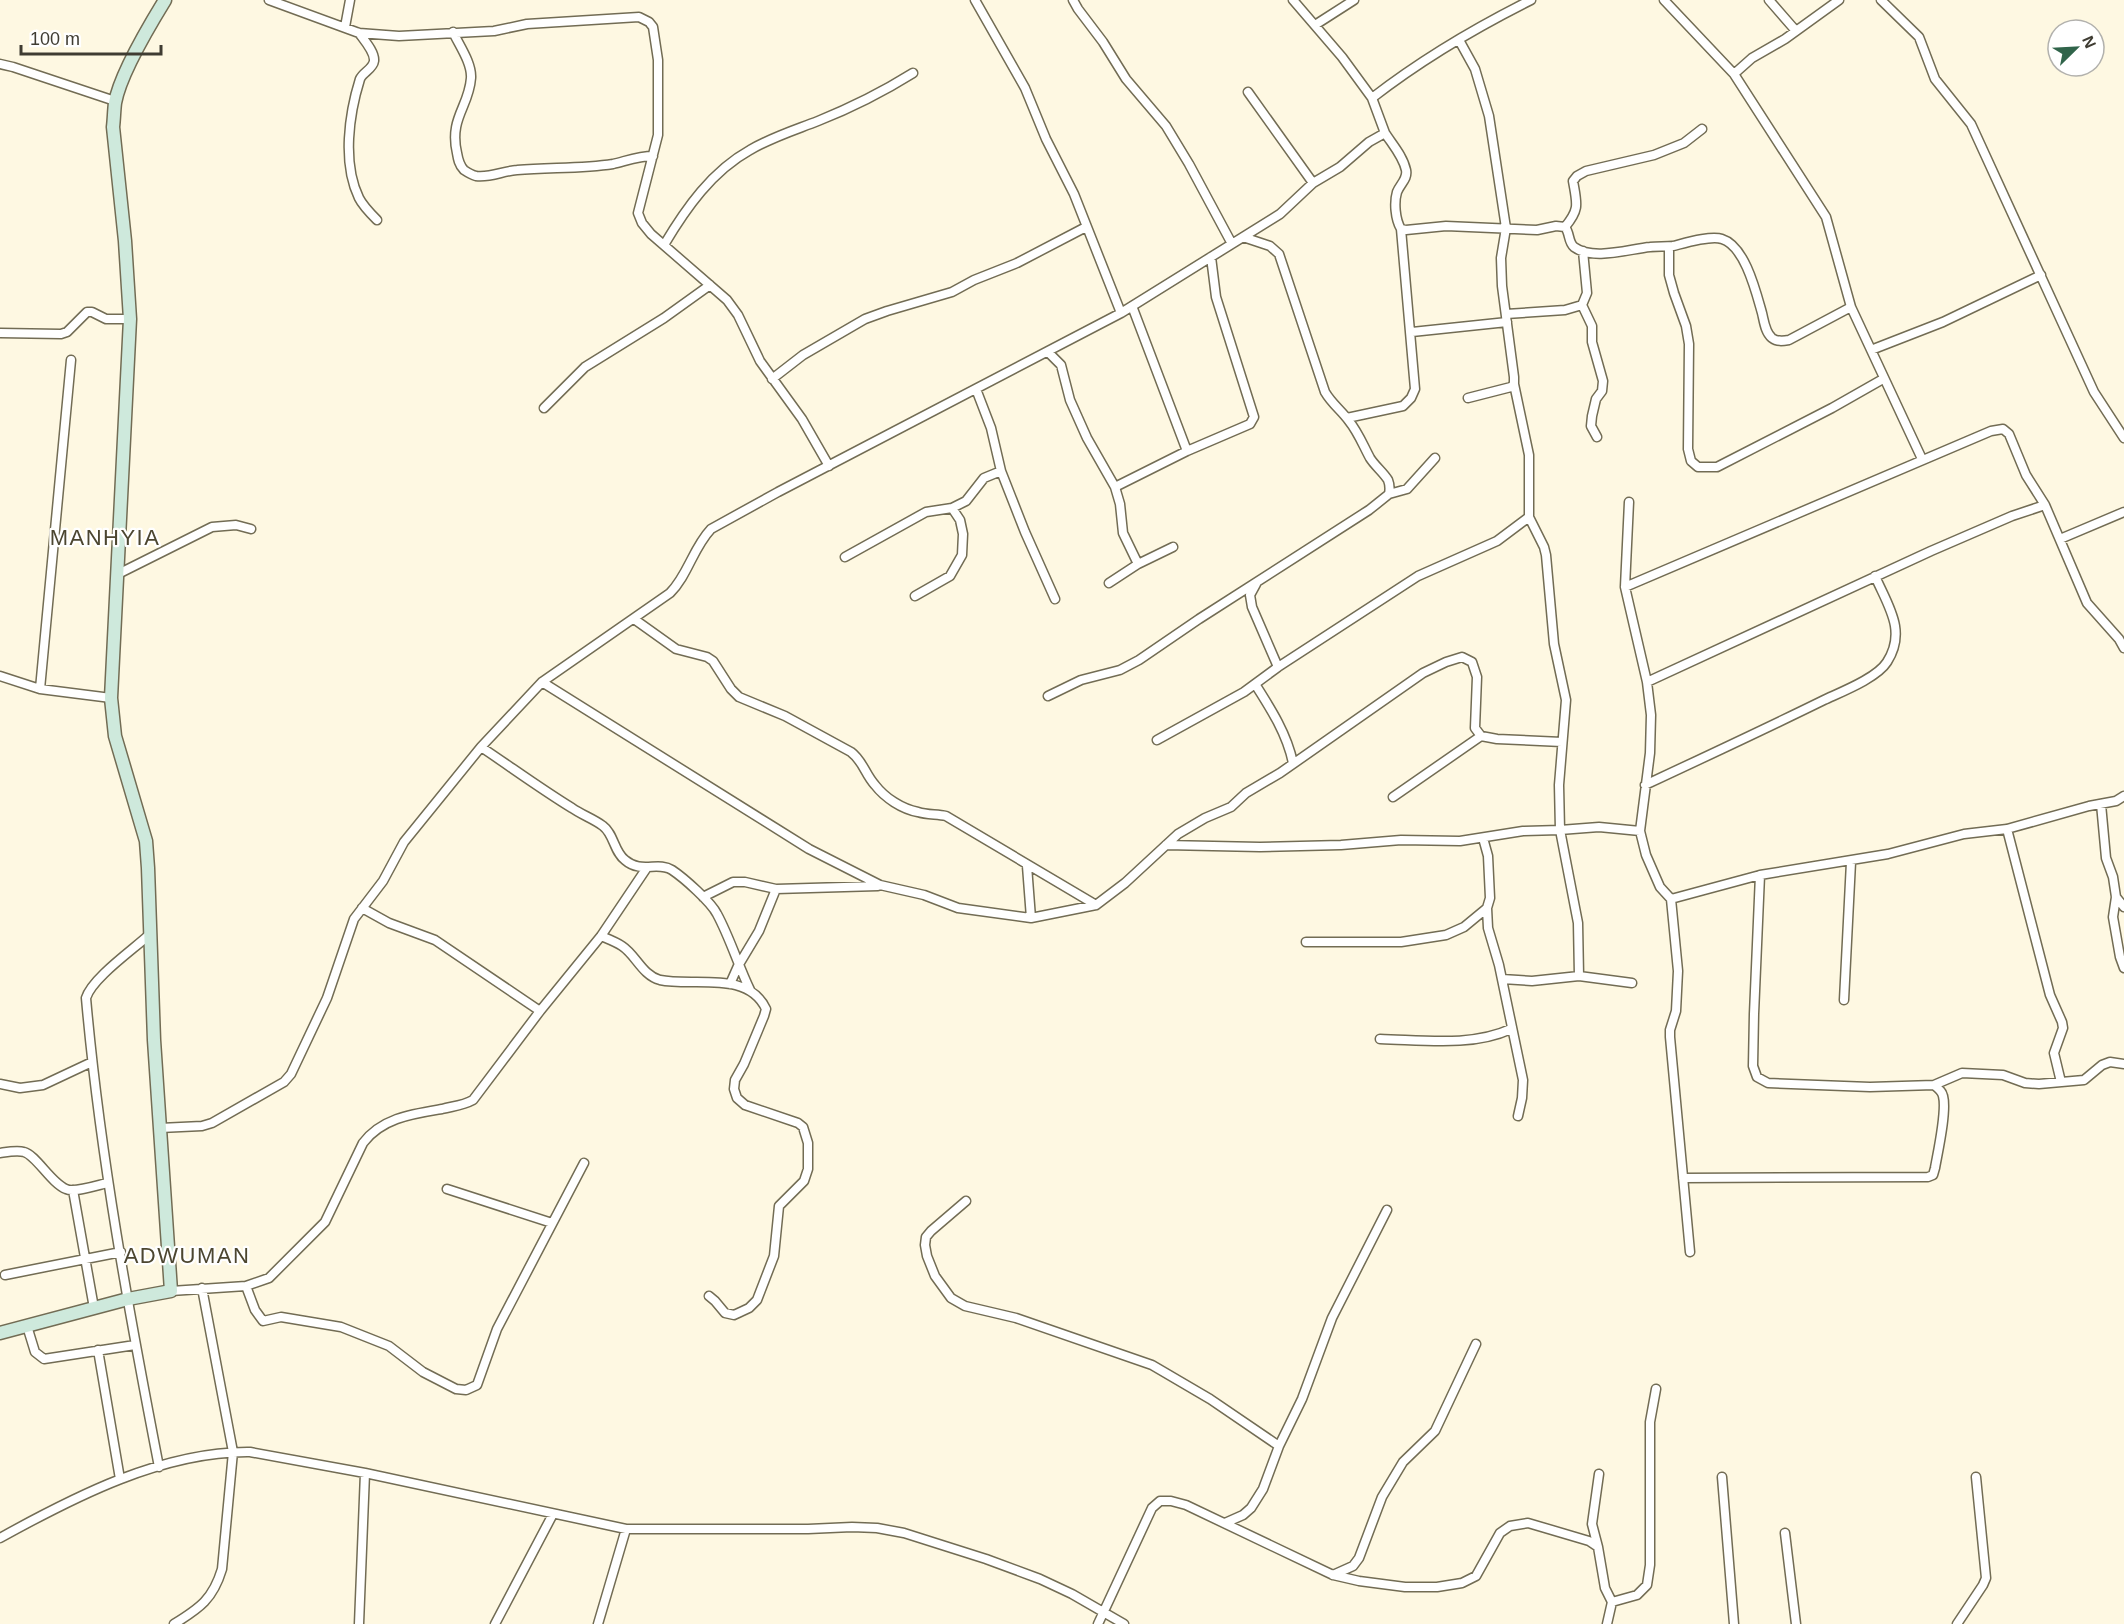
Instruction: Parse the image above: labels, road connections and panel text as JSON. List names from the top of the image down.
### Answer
{
  "districts": ["MANHYIA", "ADWUMAN"],
  "scale_bar": "100 m",
  "north": "top right"
}
